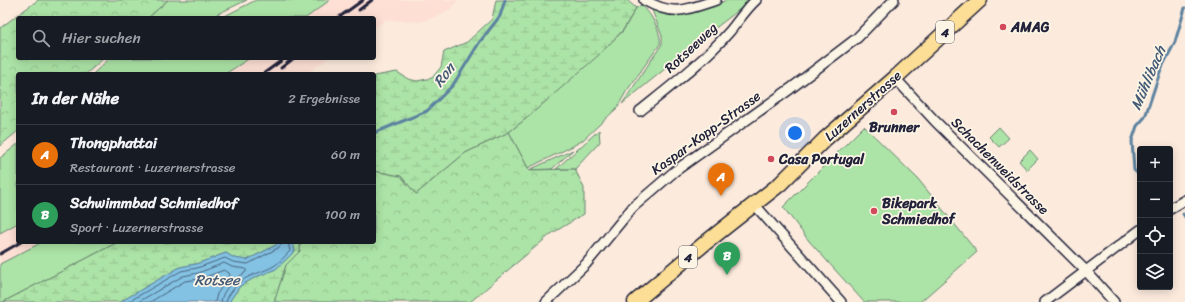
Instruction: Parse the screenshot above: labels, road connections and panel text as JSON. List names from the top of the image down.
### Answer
{
  "streets": {
    "main road": ["4", "Luzernerstrasse"],
    "street": ["Rotseeweg", "Kaspar-Kopp-Strasse", "Schachenweidstrasse"]
  },
  "crossings": [
    ["Luzernerstrasse", "Schachenweidstrasse"]
  ],
  "water": ["Ron", "Mühlibach", "Rotsee"],
  "places": [
    "AMAG",
    "Brunner",
    "Casa Portugal",
    "Bikepark Schmiedhof"
  ],
  "page": {
    "search": "Hier suchen",
    "heading": ["In der Nähe", "2 Ergebnisse"],
    "list": [
      {
        "mark": "A",
        "name": "Thongphattai",
        "note": "Restaurant · Luzernerstrasse",
        "value": "60 m"
      },
      {
        "mark": "B",
        "name": "Schwimmbad Schmiedhof",
        "note": "Sport · Luzernerstrasse",
        "value": "100 m"
      }
    ],
    "map_buttons": ["+", "−"],
    "pins": ["A", "B"]
  }
}
